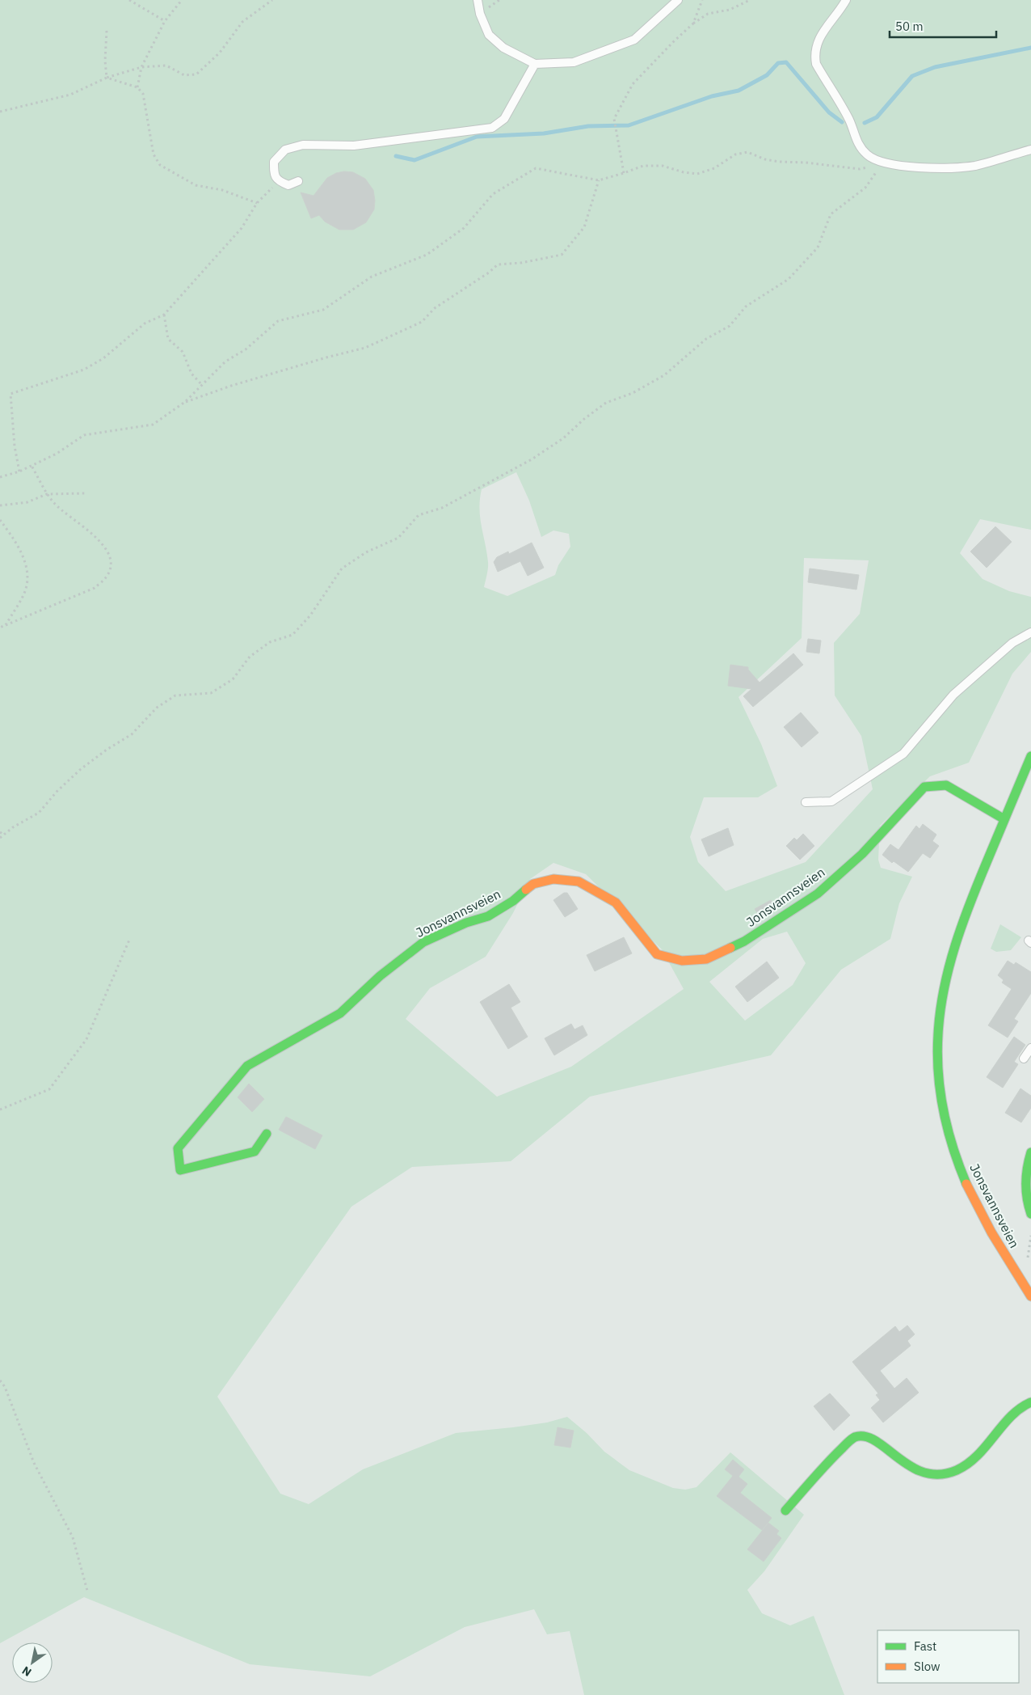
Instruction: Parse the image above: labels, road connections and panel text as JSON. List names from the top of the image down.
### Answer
{
  "streets": {
    "street": ["Jonsvannsveien"]
  },
  "legend": ["Fast", "Slow"],
  "scale_bar": "50 m",
  "north": "bottom left"
}
